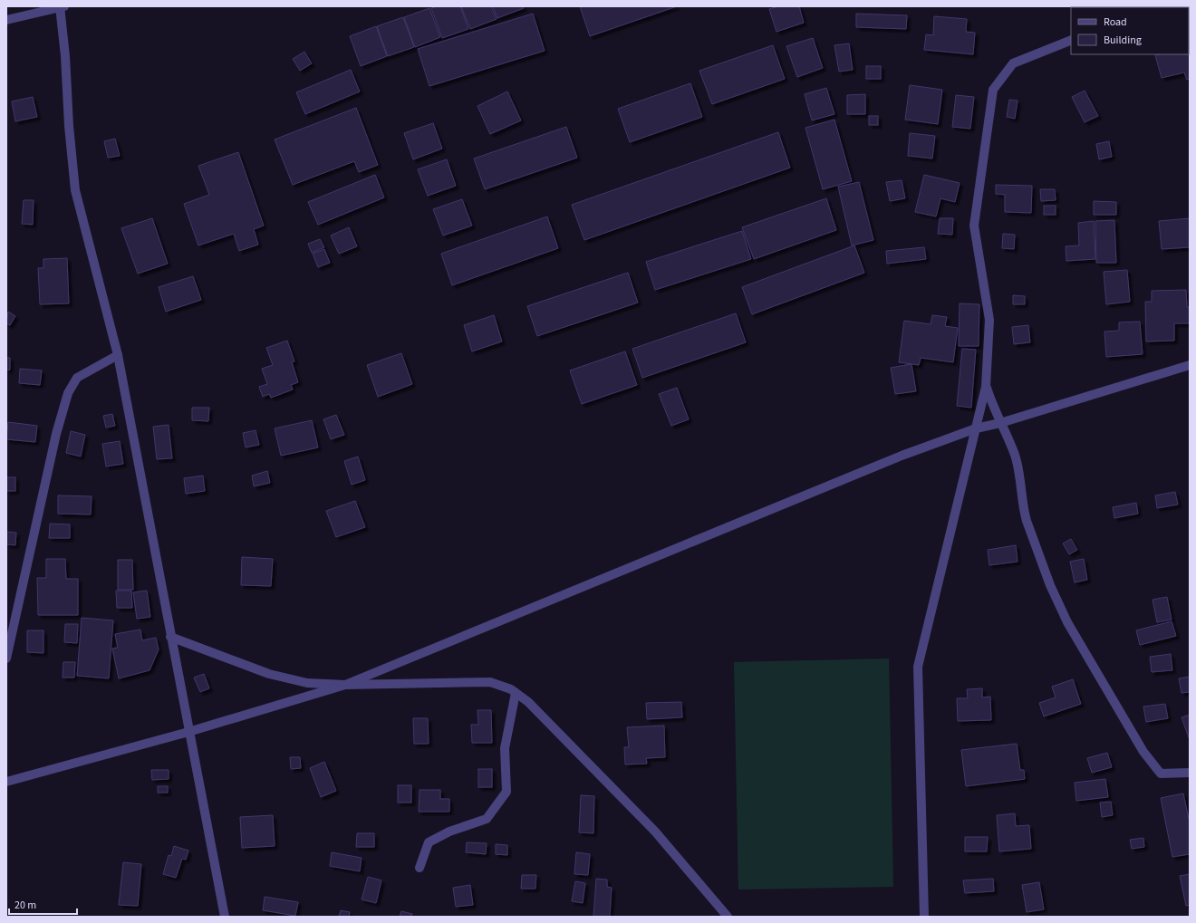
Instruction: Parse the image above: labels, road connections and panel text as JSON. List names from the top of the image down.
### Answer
{
  "legend": ["Road", "Building"],
  "scale_bar": "20 m"
}
